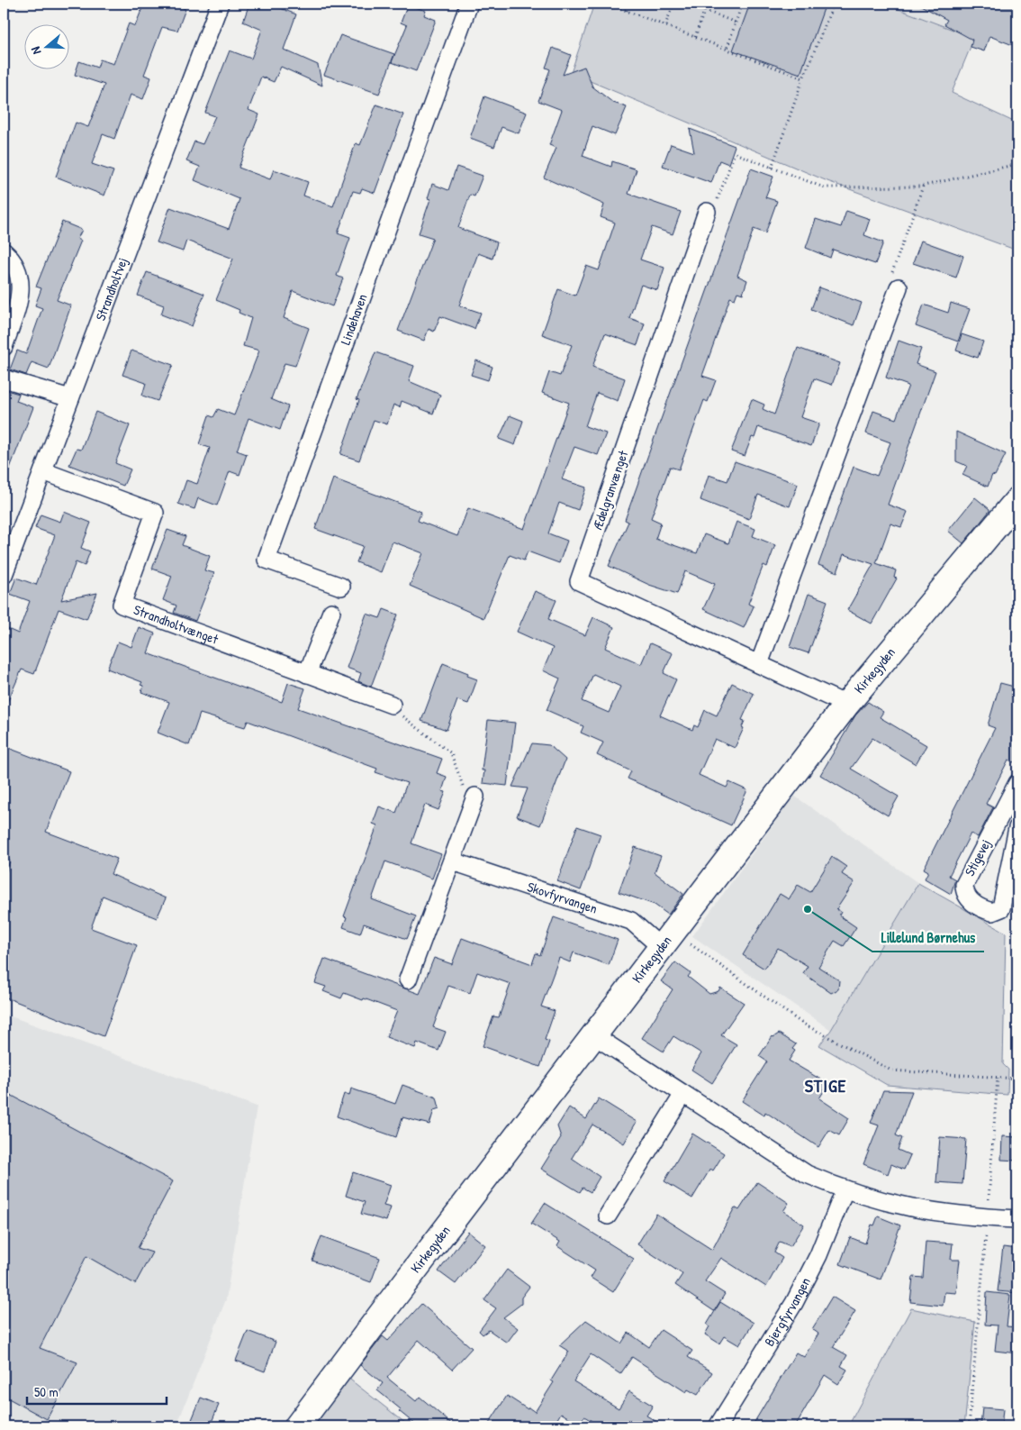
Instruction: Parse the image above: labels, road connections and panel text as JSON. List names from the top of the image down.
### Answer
{
  "streets": {
    "street": [
      "Strandholtvej",
      "Lindehaven",
      "Ædelgranvænget",
      "Strandholtvænget",
      "Kirkegyden",
      "Stigevej",
      "Skovfyrvangen",
      "Bjergfyrvangen"
    ]
  },
  "crossings": [
    ["Strandholtvej", "Strandholtvænget"],
    ["Ædelgranvænget", "Kirkegyden"],
    ["Kirkegyden", "Skovfyrvangen"]
  ],
  "districts": ["STIGE"],
  "places": ["Lillelund Børnehus"],
  "scale_bar": "50 m",
  "north": "left"
}
